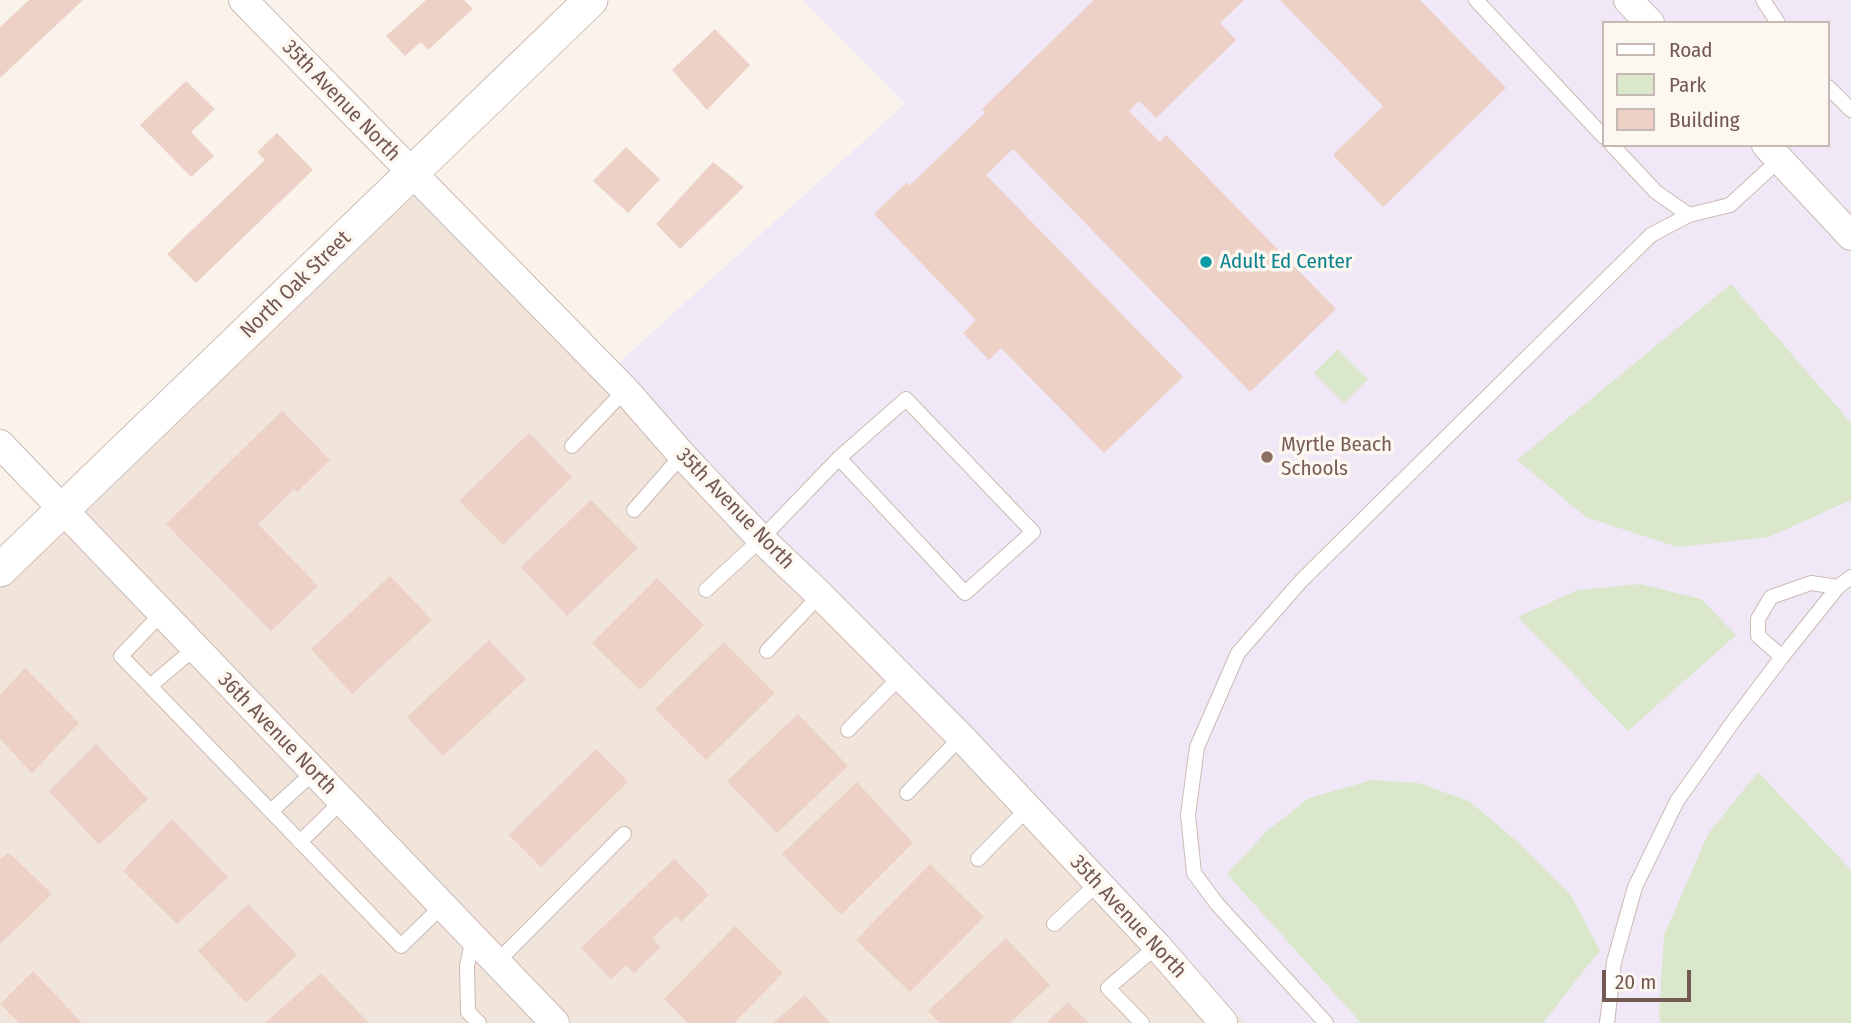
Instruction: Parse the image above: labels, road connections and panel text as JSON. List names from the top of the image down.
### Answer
{
  "streets": {
    "street": ["35th Avenue North", "North Oak Street", "36th Avenue North"]
  },
  "crossings": [
    ["35th Avenue North", "North Oak Street"],
    ["North Oak Street", "36th Avenue North"]
  ],
  "places": ["Adult Ed Center", "Myrtle Beach Schools"],
  "legend": ["Road", "Park", "Building"],
  "scale_bar": "20 m"
}
